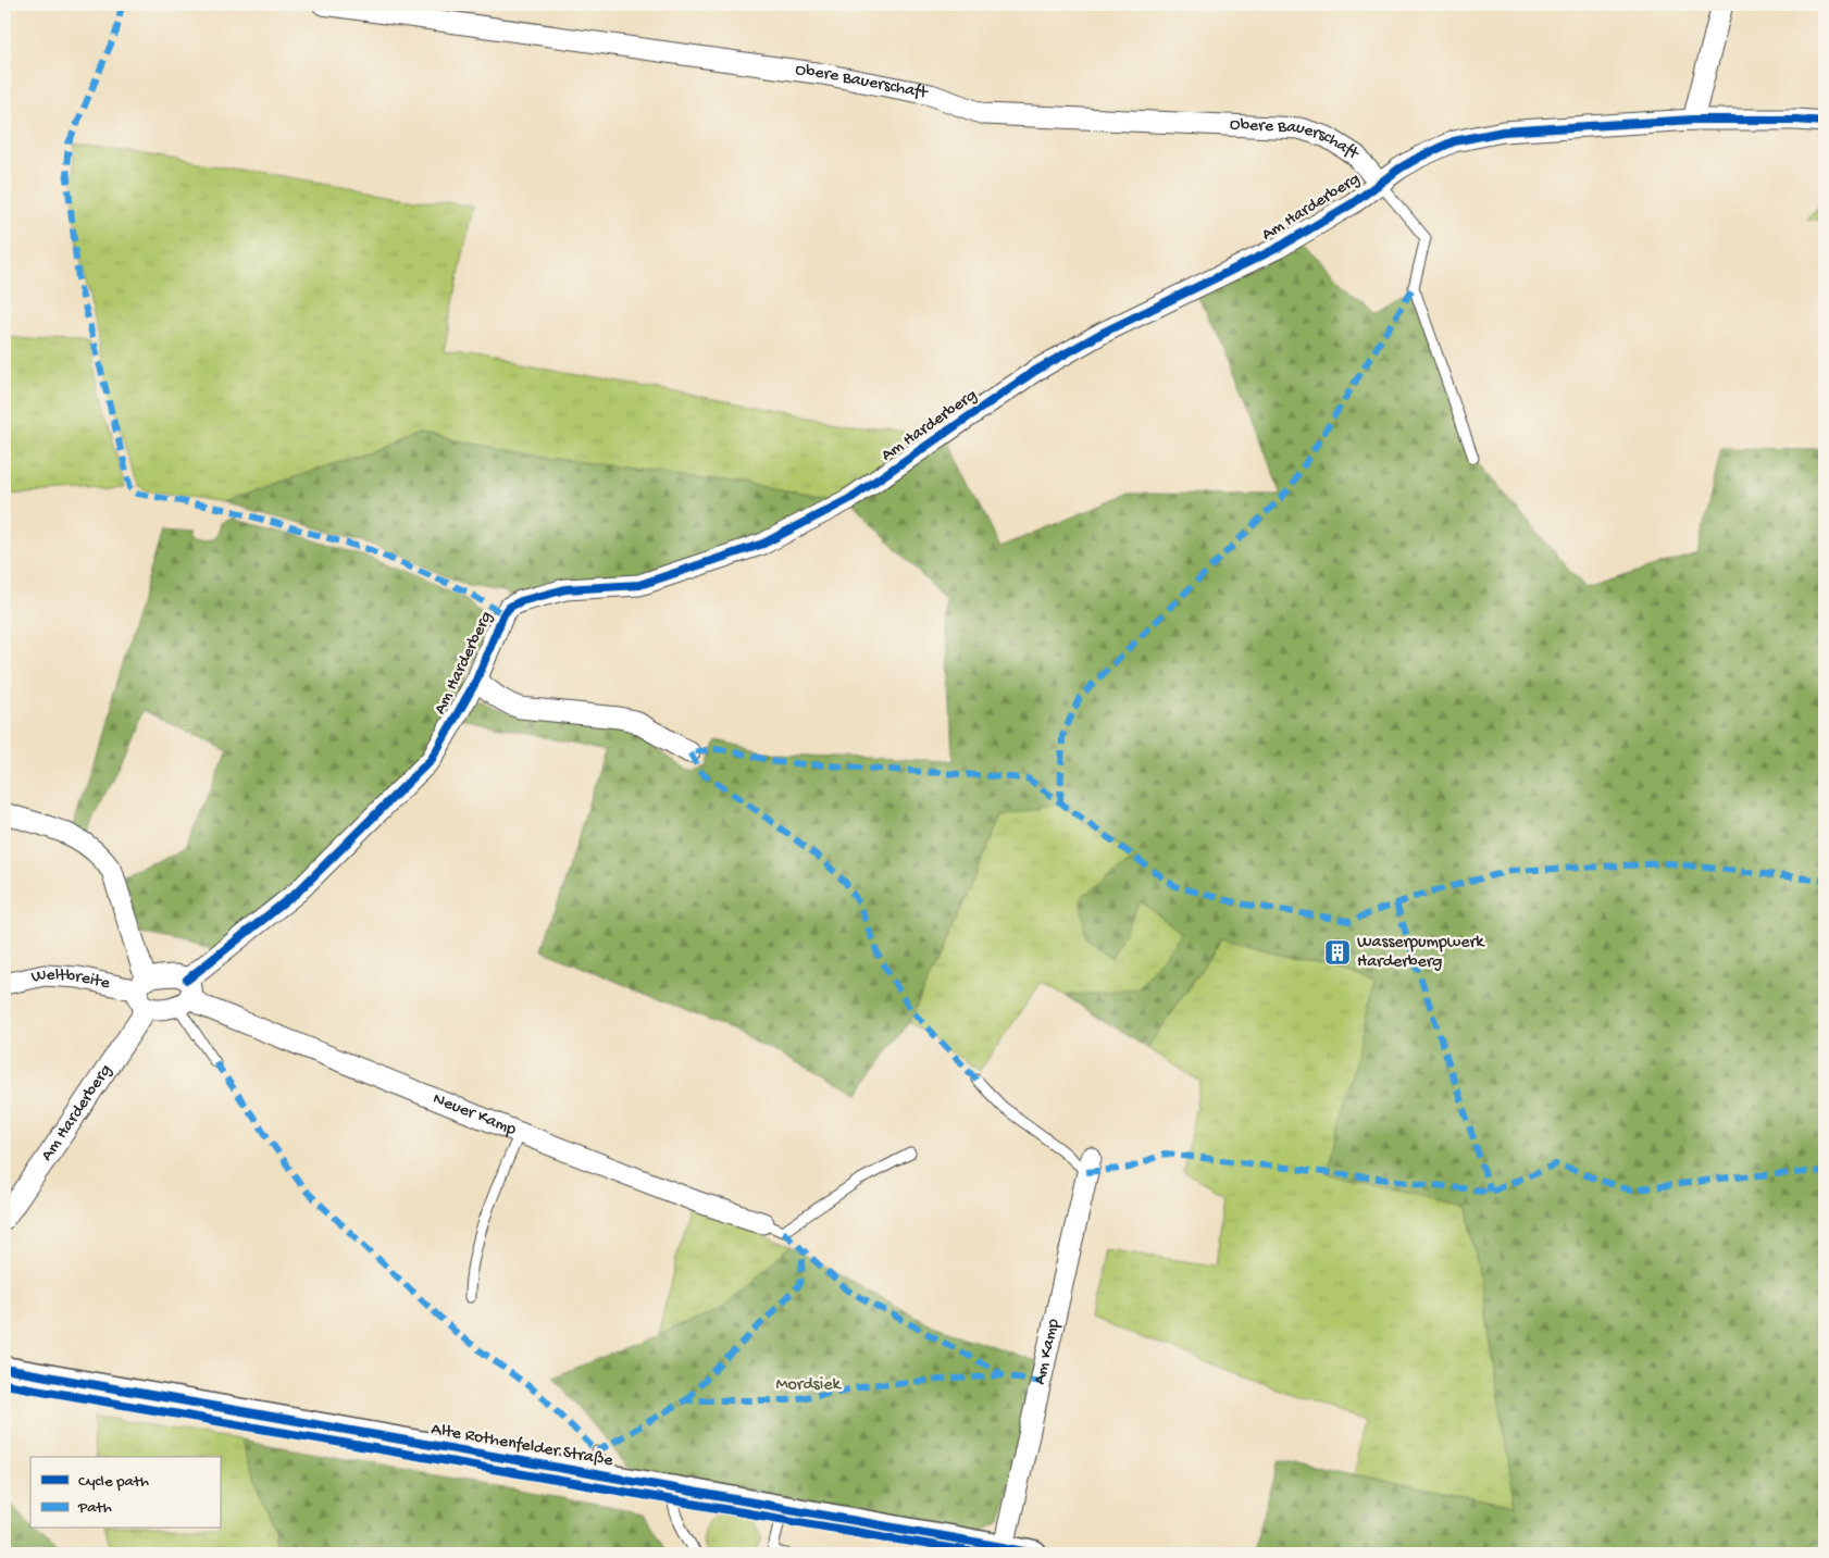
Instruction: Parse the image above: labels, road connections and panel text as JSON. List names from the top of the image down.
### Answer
{
  "streets": {
    "street": [
      "Obere Bauerschaft",
      "Am Harderberg",
      "Weltbreite",
      "Neuer Kamp",
      "Am Kamp",
      "Alte Rothenfelder Straße"
    ]
  },
  "crossings": [
    ["Obere Bauerschaft", "Am Harderberg"],
    ["Am Harderberg", "Weltbreite"],
    ["Am Harderberg", "Neuer Kamp"],
    ["Am Kamp", "Alte Rothenfelder Straße"]
  ],
  "parks": ["Mordsiek"],
  "places": {
    "building": ["Wasserpumpwerk Harderberg"]
  },
  "legend": ["Cycle path", "Path"]
}
